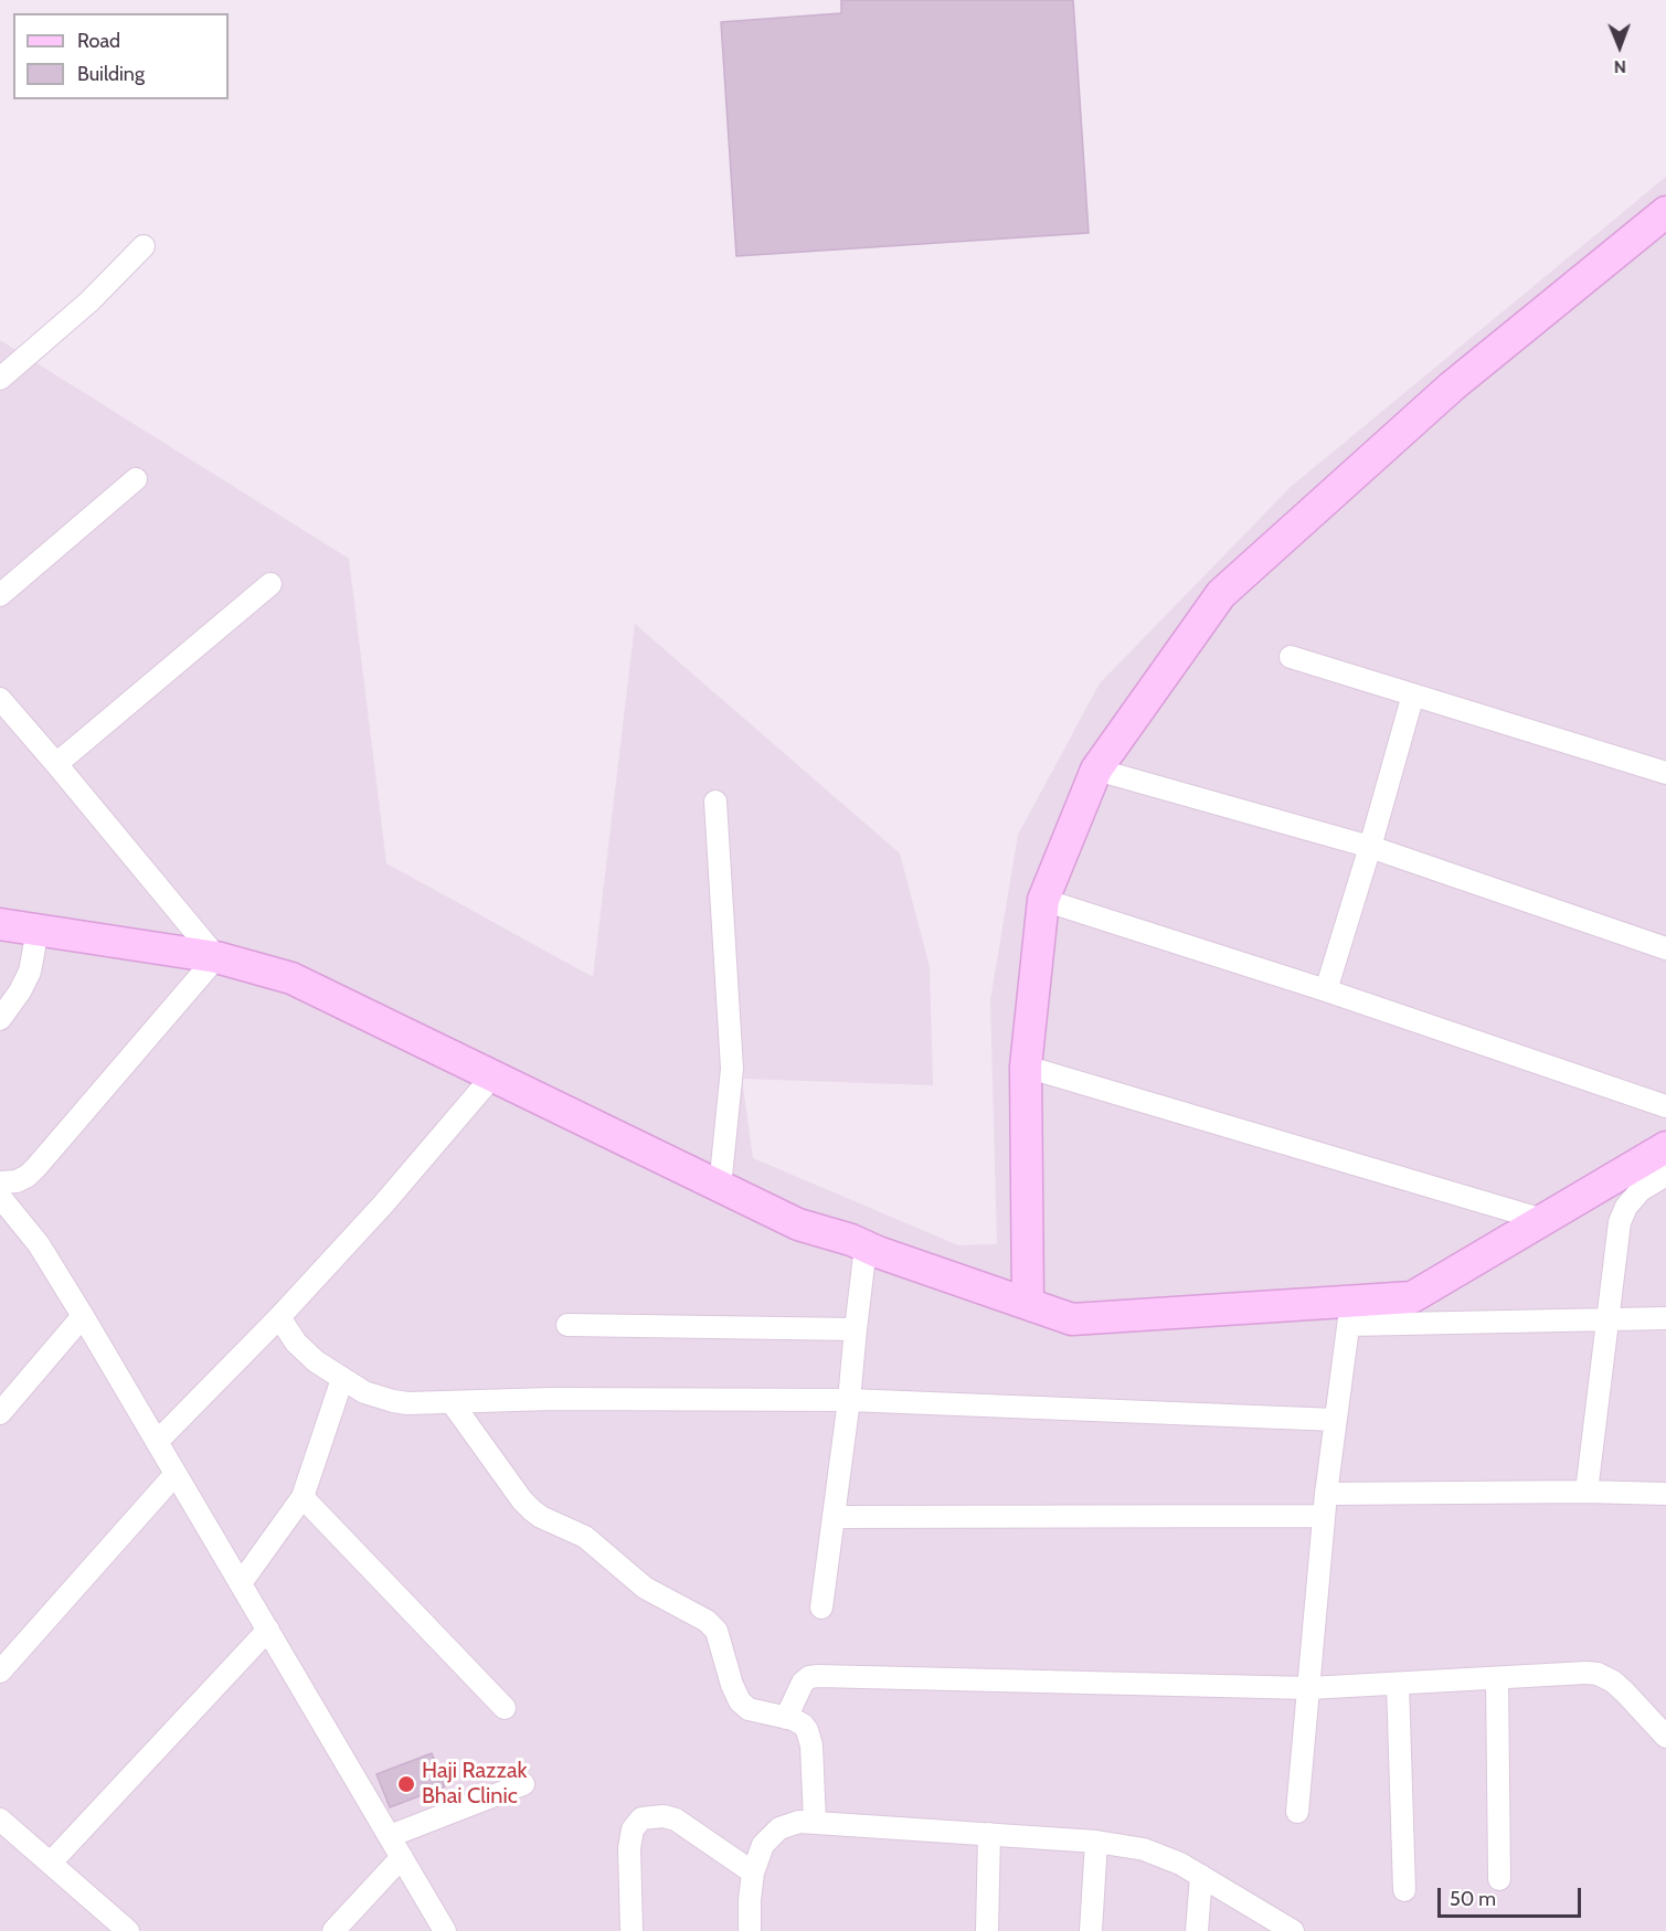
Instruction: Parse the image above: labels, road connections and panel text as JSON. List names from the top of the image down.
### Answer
{
  "places": ["Haji Razzak Bhai Clinic"],
  "legend": ["Road", "Building"],
  "scale_bar": "50 m",
  "north": "bottom"
}
